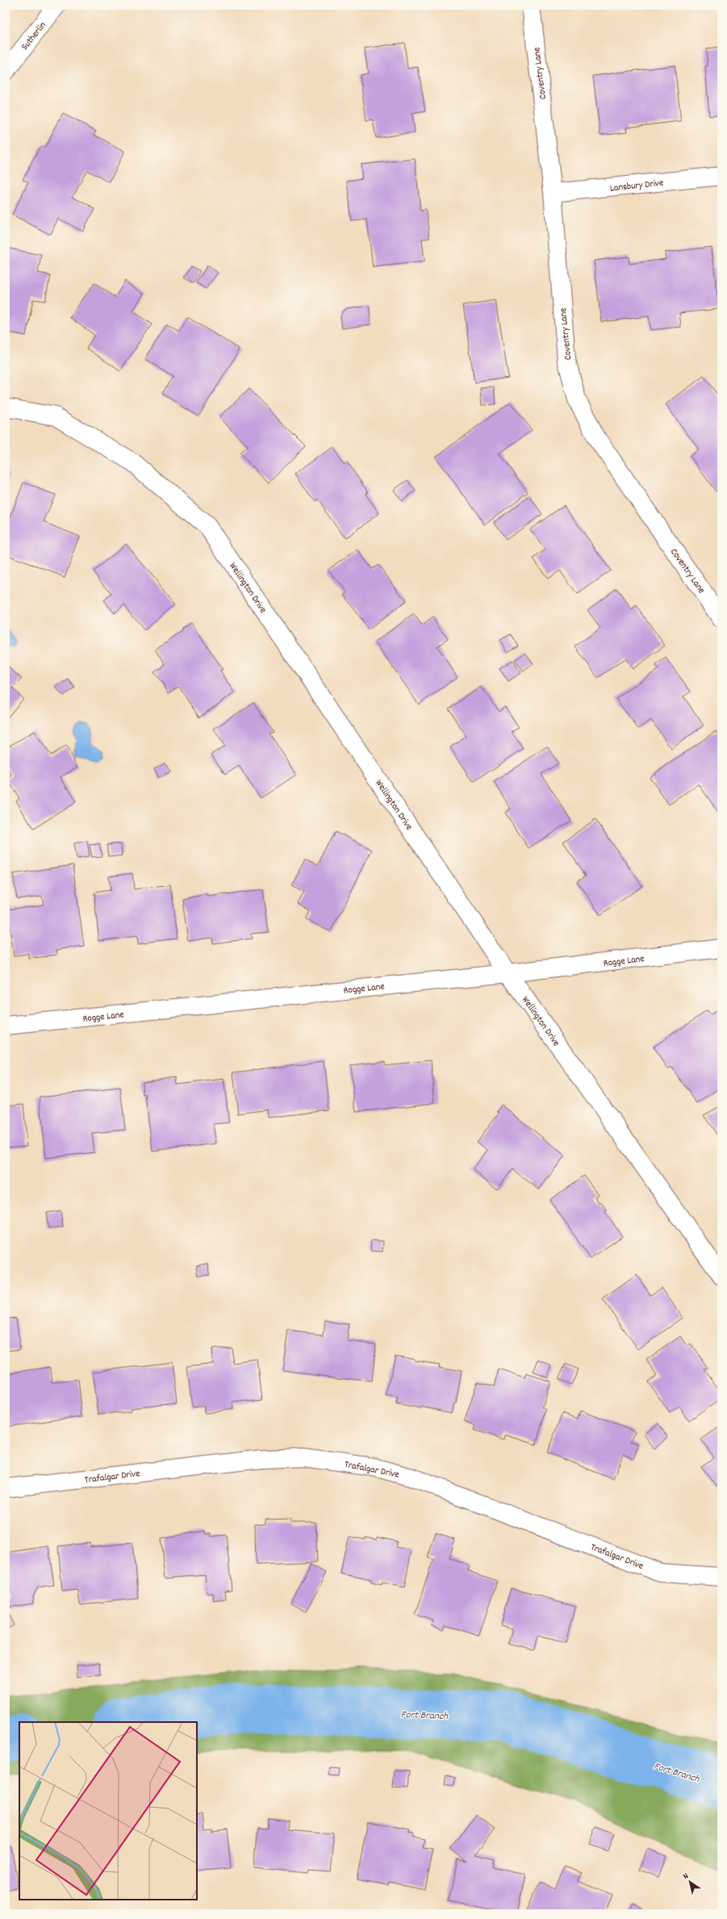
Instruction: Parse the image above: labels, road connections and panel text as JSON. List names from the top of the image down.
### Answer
{
  "streets": {
    "street": [
      "Sutherlin",
      "Coventry Lane",
      "Lansbury Drive",
      "Wellington Drive",
      "Rogge Lane",
      "Trafalgar Drive"
    ]
  },
  "crossings": [
    ["Coventry Lane", "Lansbury Drive"],
    ["Wellington Drive", "Rogge Lane"]
  ],
  "water": ["Fort Branch"],
  "north": "top left"
}
